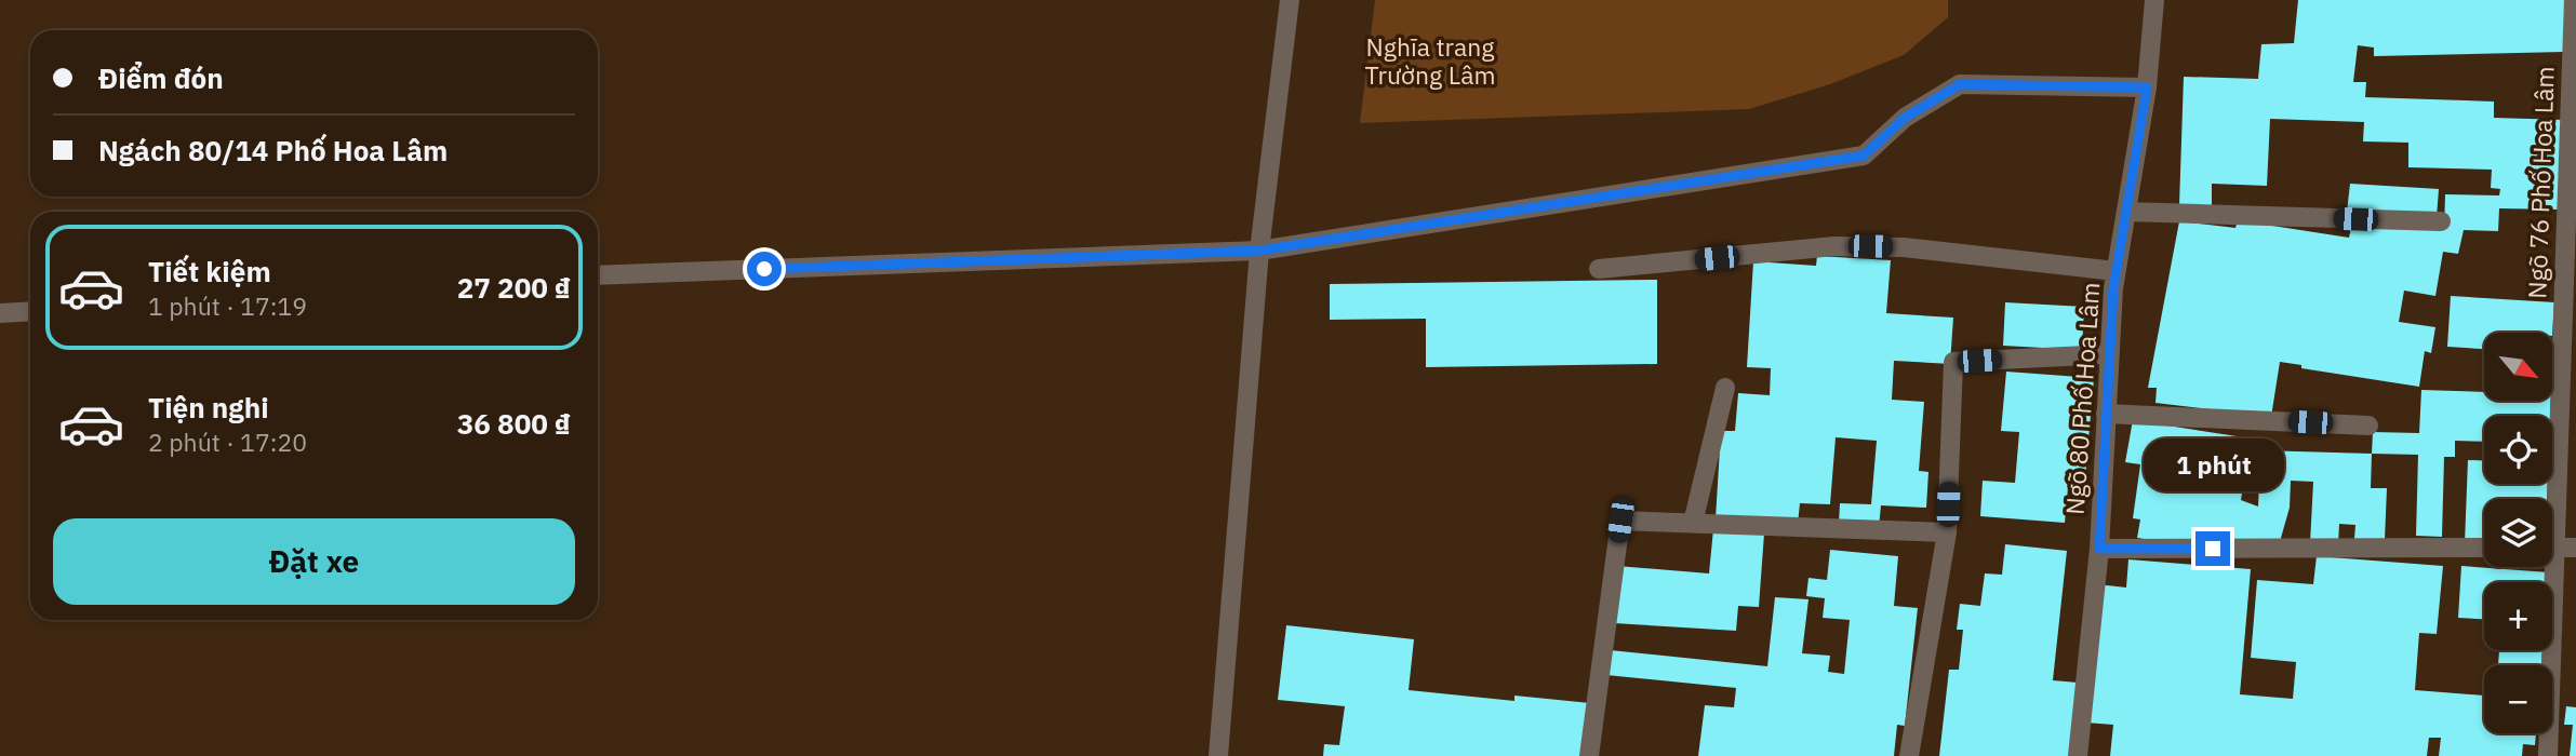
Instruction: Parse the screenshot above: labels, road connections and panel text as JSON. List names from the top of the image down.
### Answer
{
  "streets": {
    "street": ["Ngõ 76 Phố Hoa Lâm", "Ngõ 80 Phố Hoa Lâm"]
  },
  "parks": ["Nghĩa trang Trường Lâm"],
  "north": "bottom right",
  "page": {
    "banner": ["Điểm đón", "Ngách 80/14 Phố Hoa Lâm"],
    "list": [
      {
        "name": "Tiết kiệm",
        "note": "1 phút · 17:19",
        "value": "27 200 ₫"
      },
      {
        "name": "Tiện nghi",
        "note": "2 phút · 17:20",
        "value": "36 800 ₫"
      }
    ],
    "map_buttons": ["+", "−"],
    "bubble": "1 phút",
    "buttons": "Đặt xe"
  }
}
